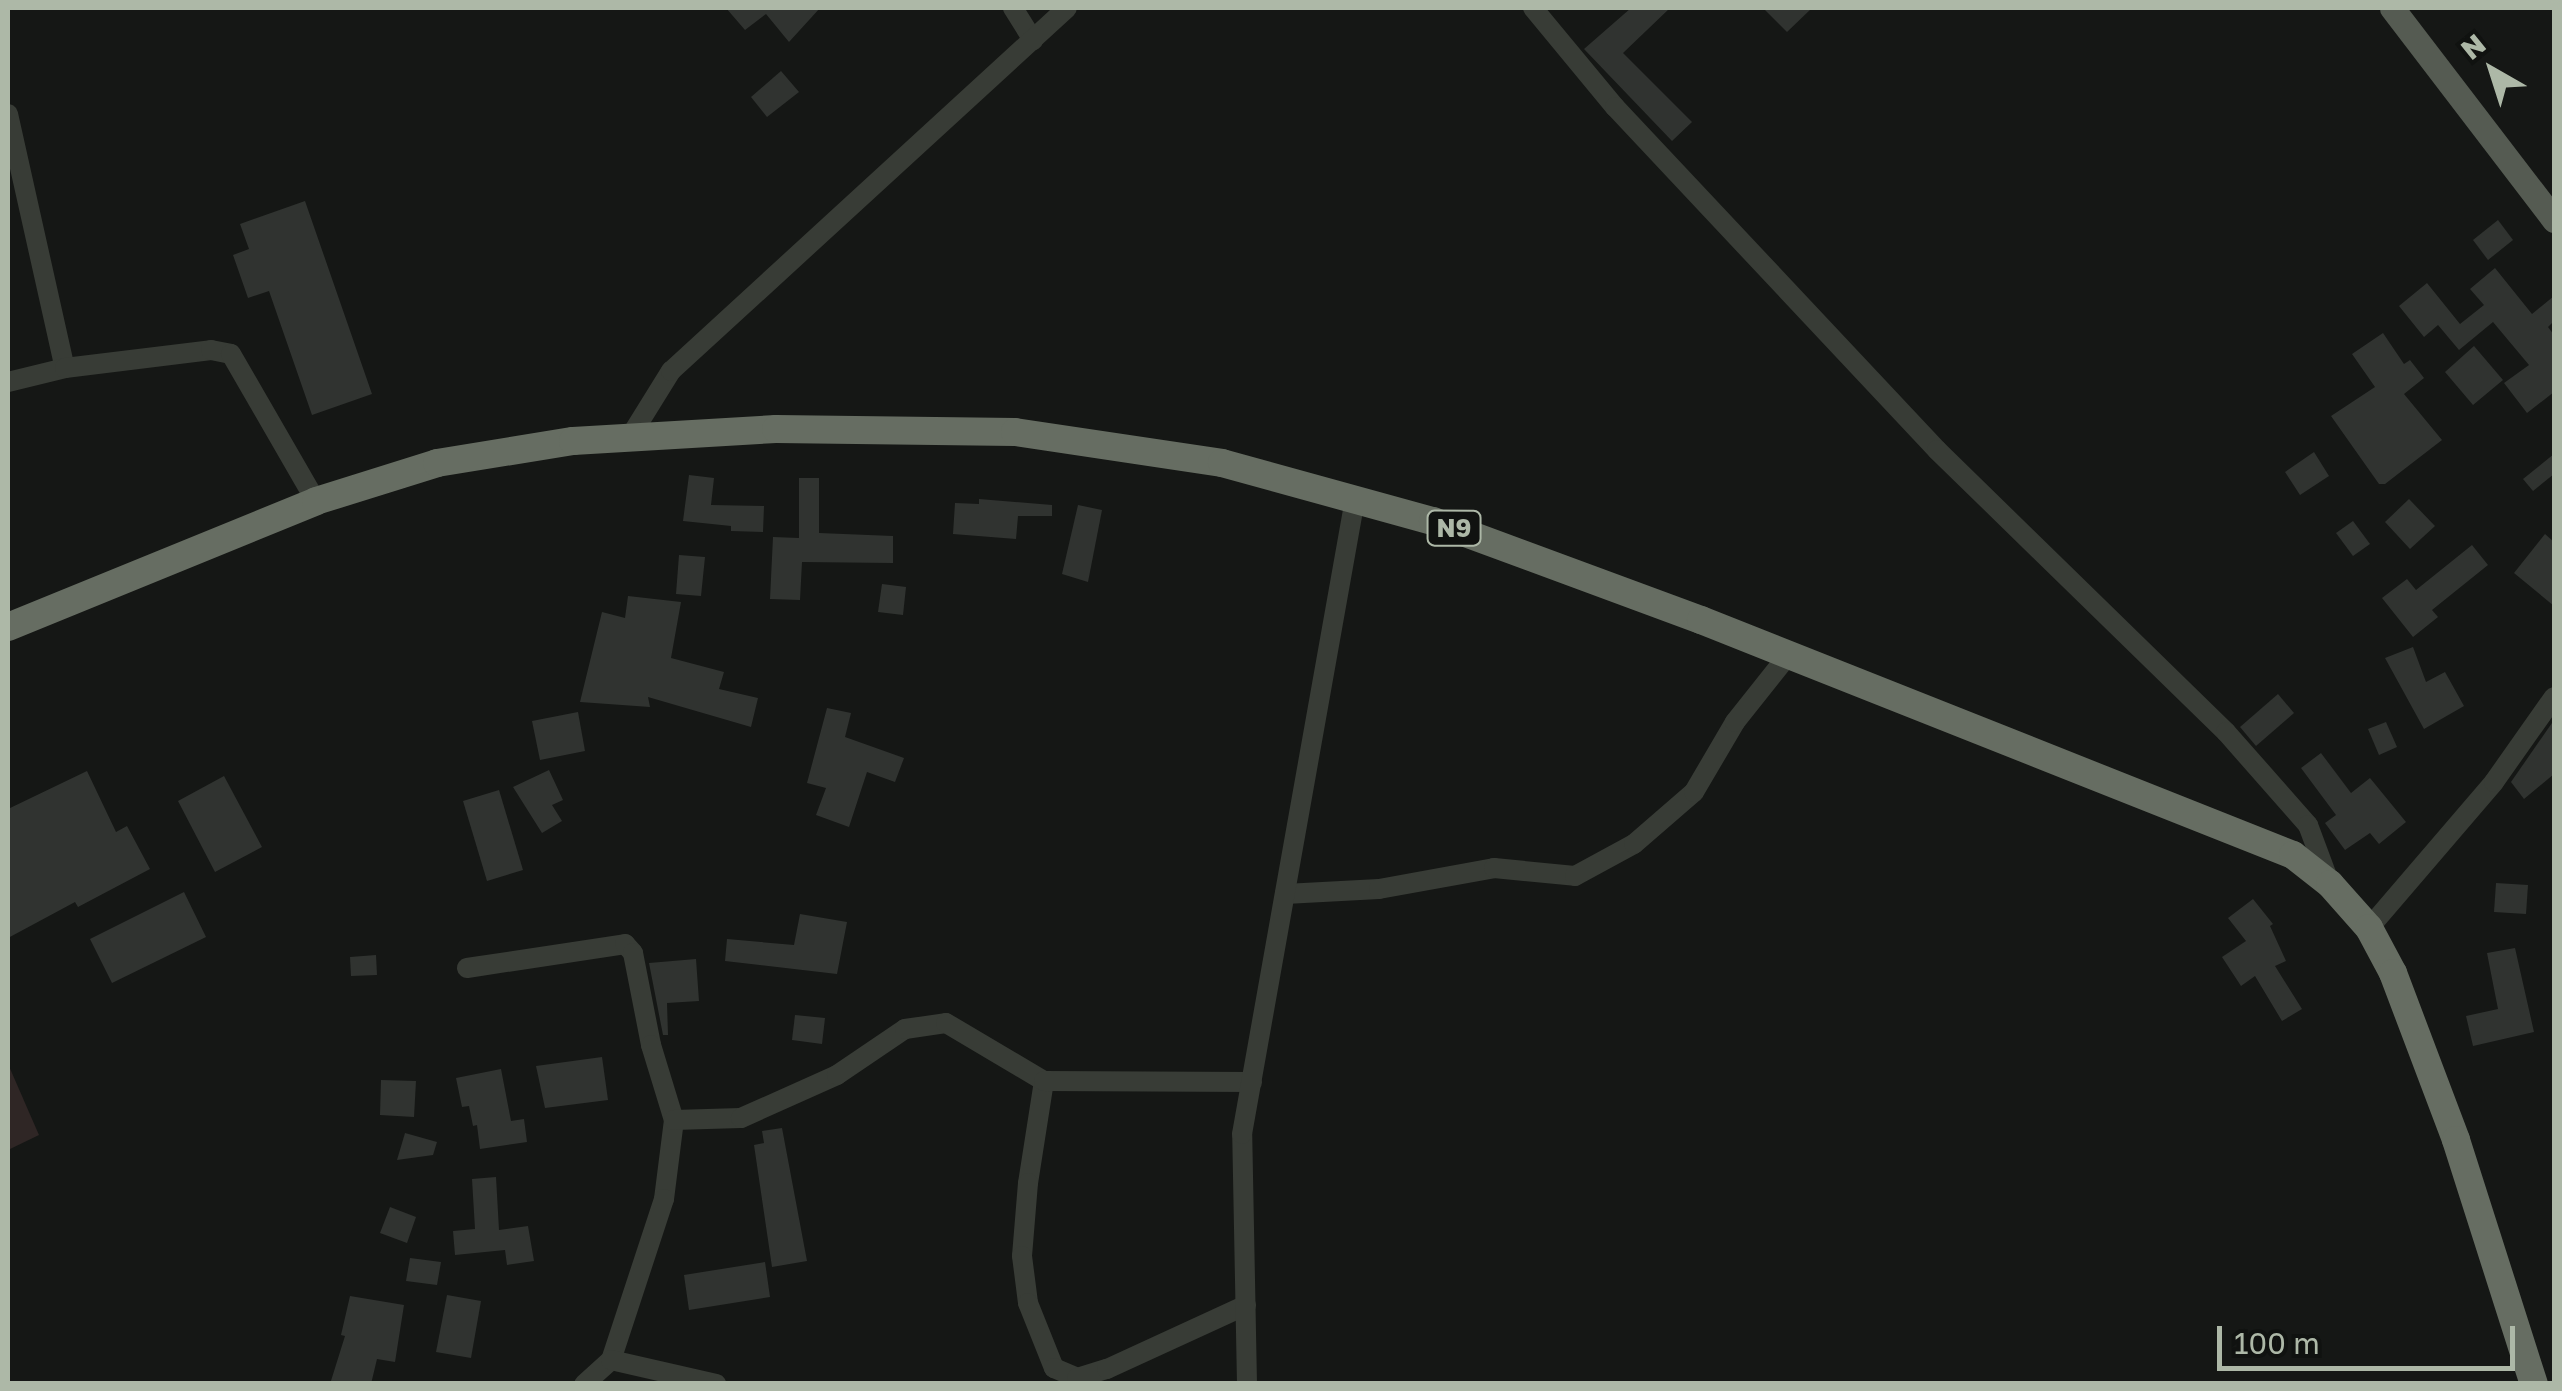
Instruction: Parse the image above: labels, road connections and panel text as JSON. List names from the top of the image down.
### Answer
{
  "streets": {
    "highway": ["N9"]
  },
  "scale_bar": "100 m",
  "north": "top left"
}
